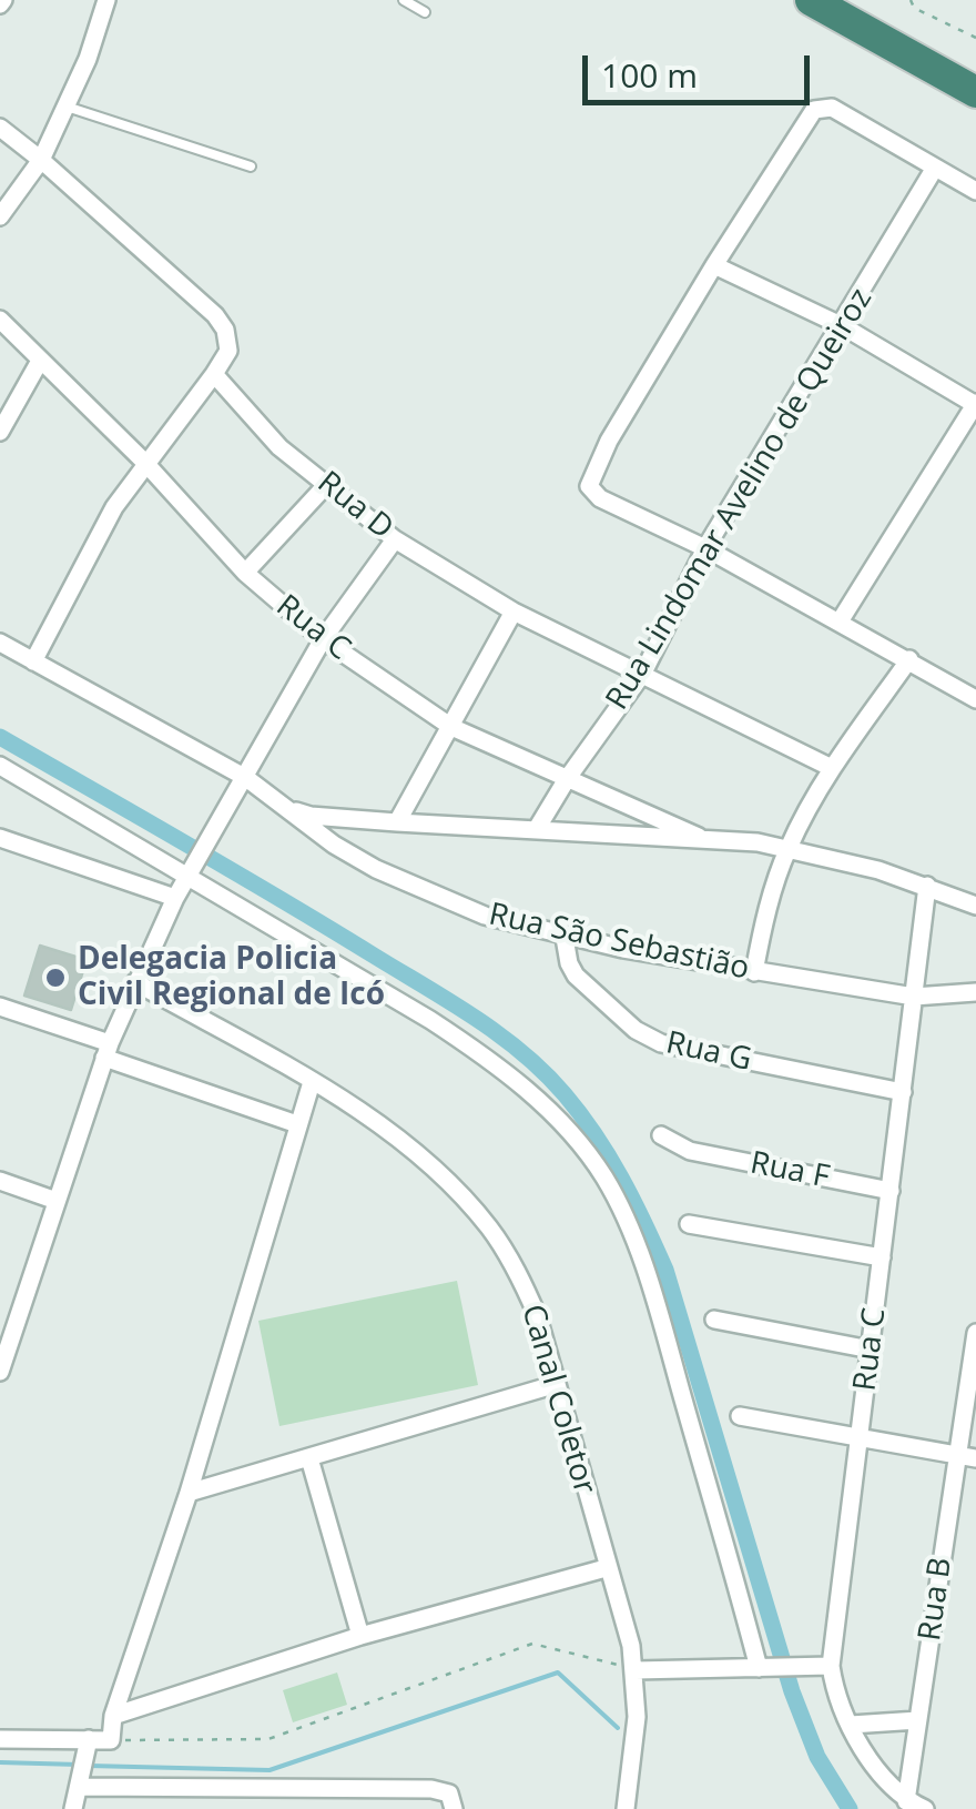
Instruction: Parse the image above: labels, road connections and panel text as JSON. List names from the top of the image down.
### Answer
{
  "streets": {
    "street": [
      "Rua Lindomar Avelino de Queiroz",
      "Rua D",
      "Rua C",
      "Rua São Sebastião",
      "Rua G",
      "Rua F",
      "Canal Coletor",
      "Rua B"
    ]
  },
  "crossings": [
    ["Rua Lindomar Avelino de Queiroz", "Rua D"],
    ["Rua Lindomar Avelino de Queiroz", "Rua C"],
    ["Rua C", "Rua São Sebastião"],
    ["Rua C", "Rua G"],
    ["Rua C", "Rua F"],
    ["Rua C", "Rua B"],
    ["Rua São Sebastião", "Rua G"]
  ],
  "places": ["Delegacia Policia Civil Regional de Icó"],
  "scale_bar": "100 m"
}
